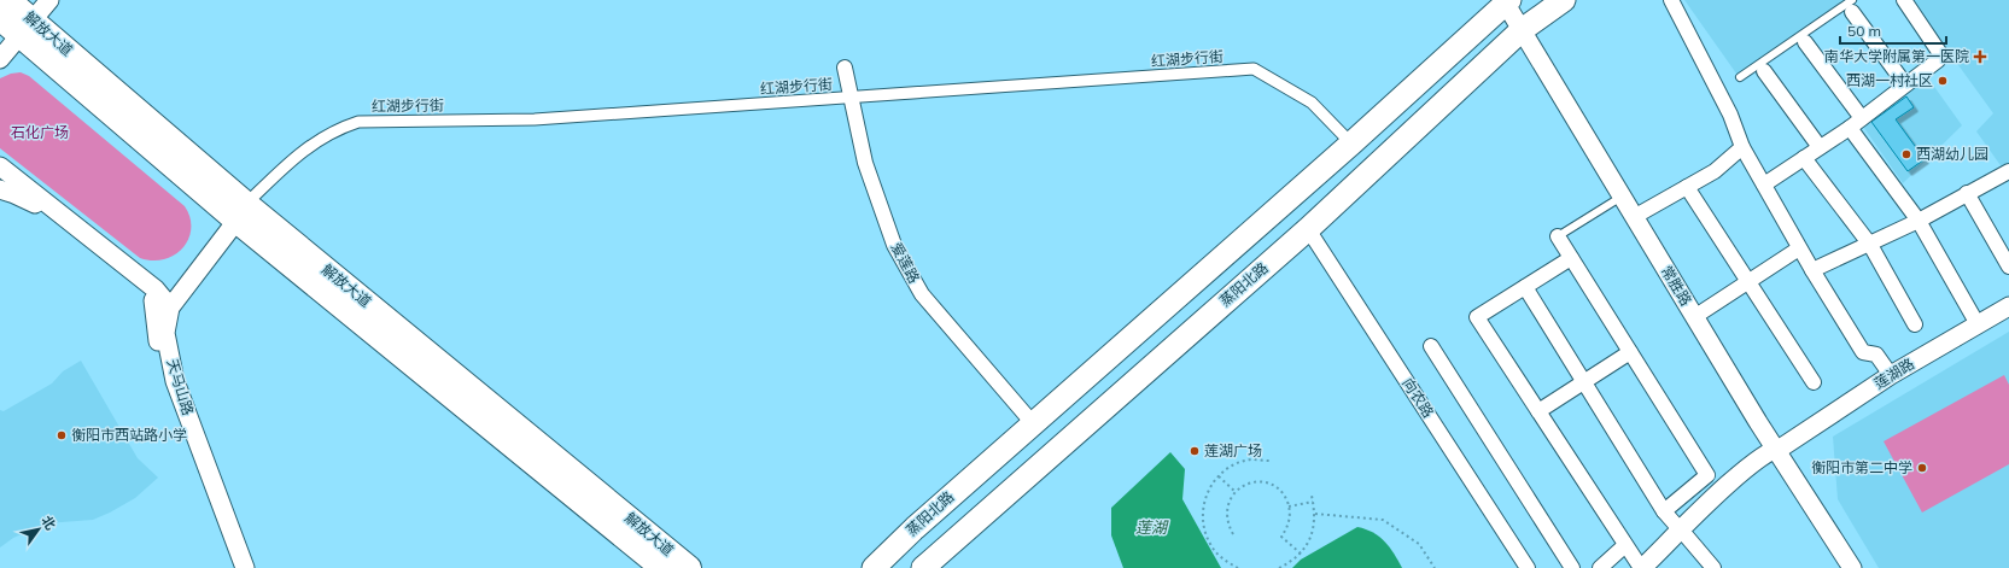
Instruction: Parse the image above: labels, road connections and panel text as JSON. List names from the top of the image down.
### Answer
{
  "streets": {
    "highway": ["解放大道"],
    "main road": ["蒸阳北路"],
    "street": [
      "红湖步行街",
      "爱莲路",
      "常胜路",
      "莲湖路",
      "天马山路",
      "向农路"
    ]
  },
  "crossings": [
    ["解放大道", "红湖步行街"],
    ["解放大道", "天马山路"],
    ["红湖步行街", "爱莲路"],
    ["红湖步行街", "蒸阳北路"],
    ["红湖步行街", "天马山路"],
    ["爱莲路", "蒸阳北路"],
    ["蒸阳北路", "常胜路"],
    ["蒸阳北路", "向农路"],
    ["常胜路", "莲湖路"]
  ],
  "water": ["莲湖"],
  "parks": ["石化广场"],
  "places": {
    "health": ["南华大学附属第一医院"],
    "other": [
      "西湖一村社区",
      "西湖幼儿园",
      "衡阳市西站路小学",
      "莲湖广场",
      "衡阳市第二中学"
    ]
  },
  "scale_bar": "50 m",
  "north": "top right"
}
